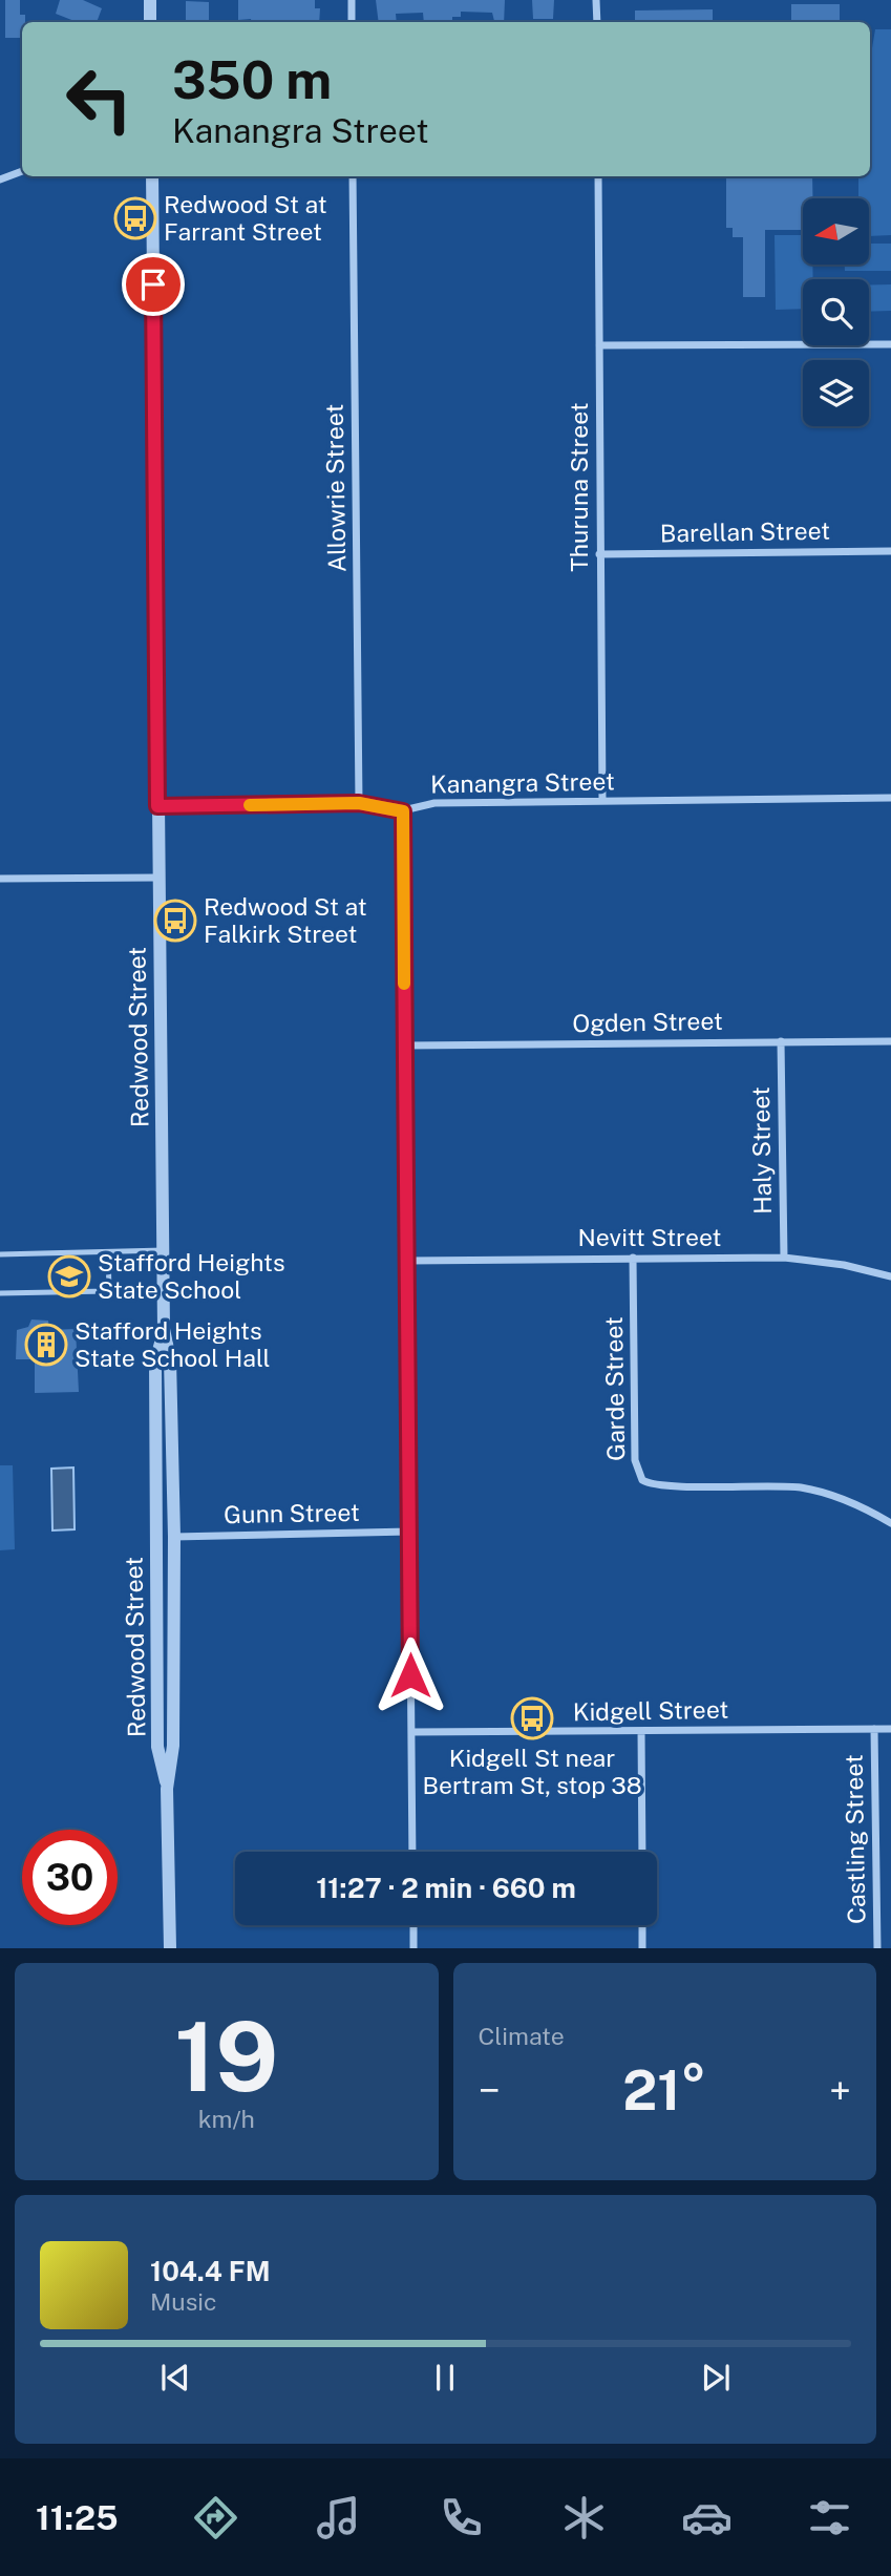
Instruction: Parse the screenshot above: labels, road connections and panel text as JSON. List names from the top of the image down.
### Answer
{
  "streets": {
    "street": [
      "Thuruna Street",
      "Allowrie Street",
      "Barellan Street",
      "Kanangra Street",
      "Ogden Street",
      "Redwood Street",
      "Haly Street",
      "Nevitt Street",
      "Garde Street",
      "Gunn Street",
      "Kidgell Street",
      "Castling Street"
    ]
  },
  "crossings": [
    ["Thuruna Street", "Barellan Street"],
    ["Thuruna Street", "Kanangra Street"],
    ["Allowrie Street", "Kanangra Street"],
    ["Kanangra Street", "Redwood Street"],
    ["Ogden Street", "Haly Street"],
    ["Redwood Street", "Gunn Street"],
    ["Haly Street", "Nevitt Street"],
    ["Nevitt Street", "Garde Street"],
    ["Kidgell Street", "Castling Street"]
  ],
  "places": {
    "bus stop": ["Redwood St at Farrant Street", "Redwood St at Falkirk Street", "Kidgell St near Bertram St, stop 38"],
    "school or university": ["Stafford Heights State School"],
    "building": ["Stafford Heights State School Hall"]
  },
  "north": "left",
  "page": {
    "turn": ["350 m", "Kanangra Street"],
    "limit": "30",
    "trip": "11:27 · 2 min · 660 m",
    "tile": [
      ["19", "km/h"],
      "Climate"
    ],
    "heat": ["−", "21°", "+"],
    "song": ["104.4 FM", "Music"],
    "tabs": "11:25"
  }
}
